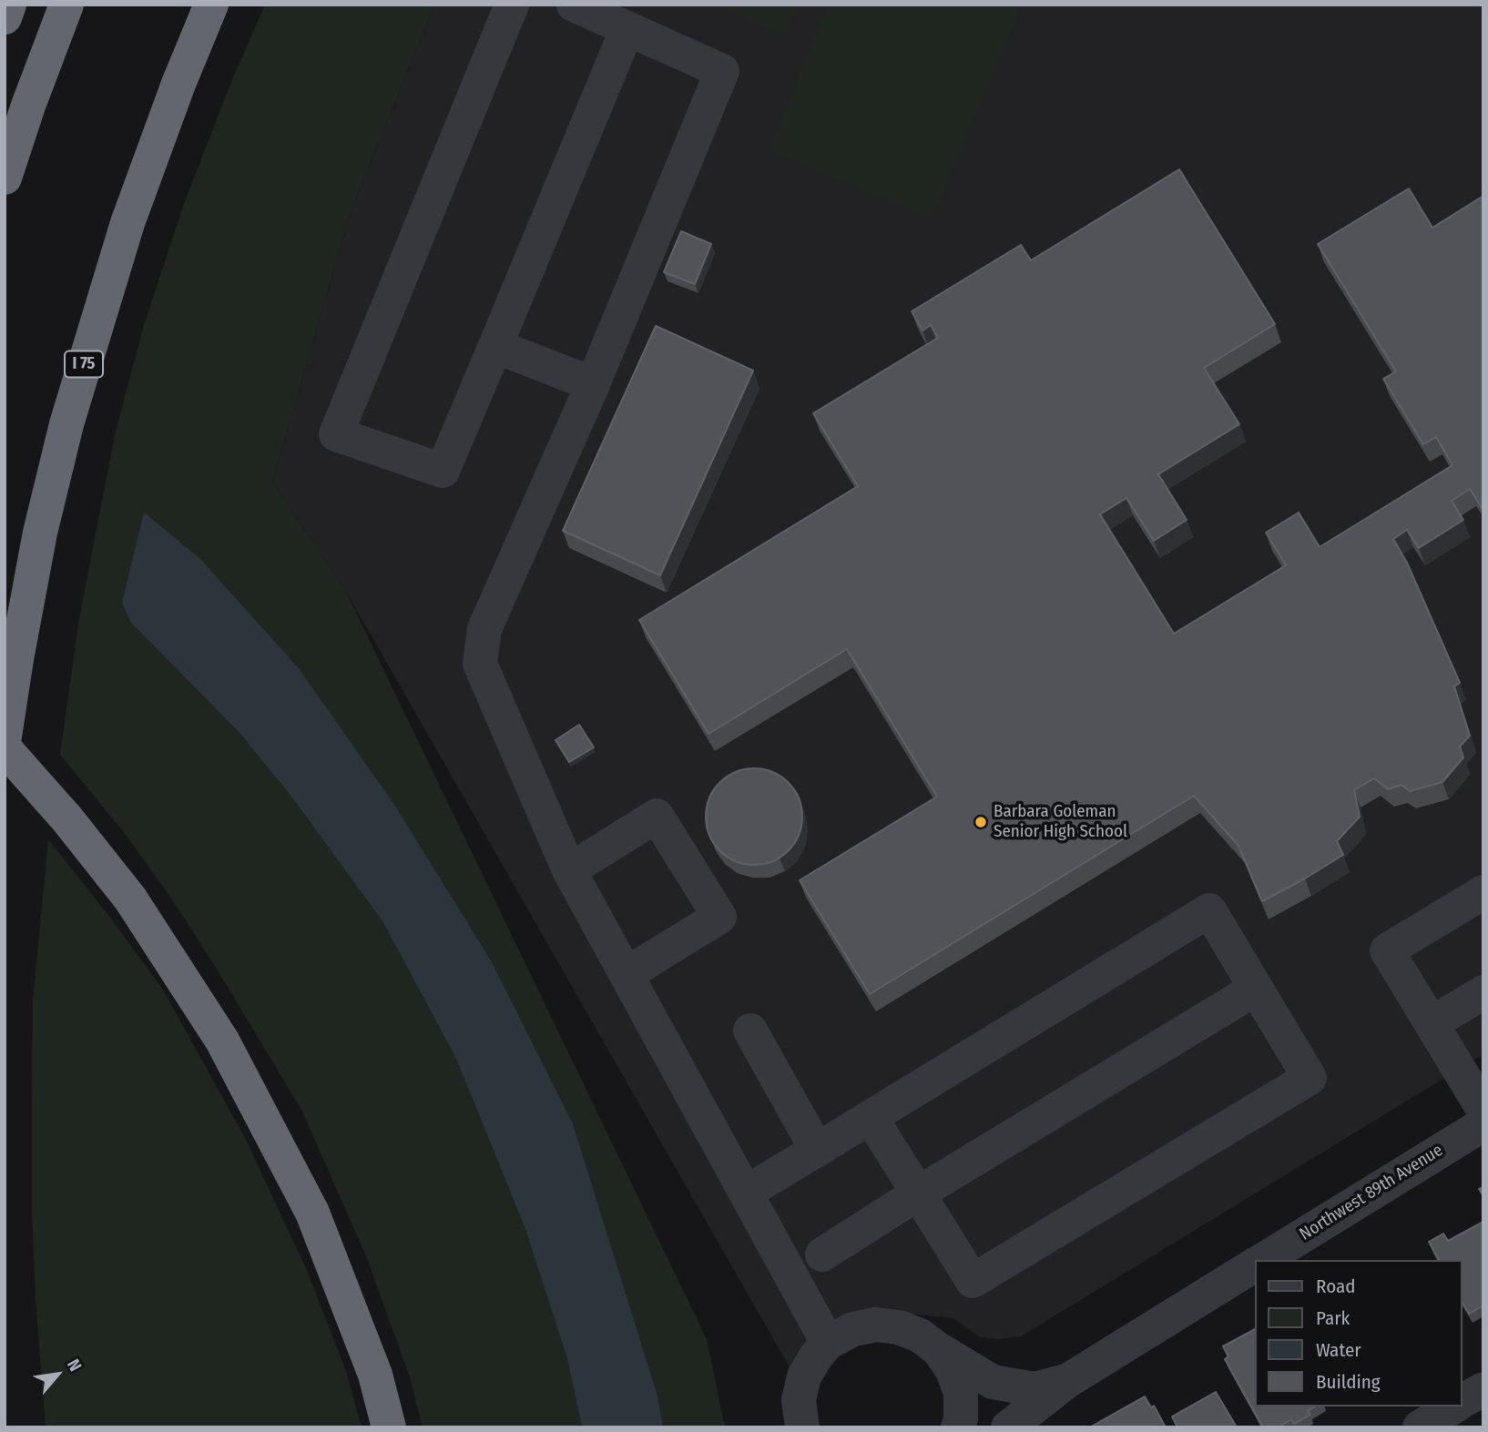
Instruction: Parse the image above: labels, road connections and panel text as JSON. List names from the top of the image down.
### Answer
{
  "streets": {
    "highway": ["I 75"],
    "street": ["Northwest 89th Avenue"]
  },
  "places": ["Barbara Goleman Senior High School"],
  "legend": [
    "Road",
    "Park",
    "Water",
    "Building"
  ],
  "north": "top right"
}
